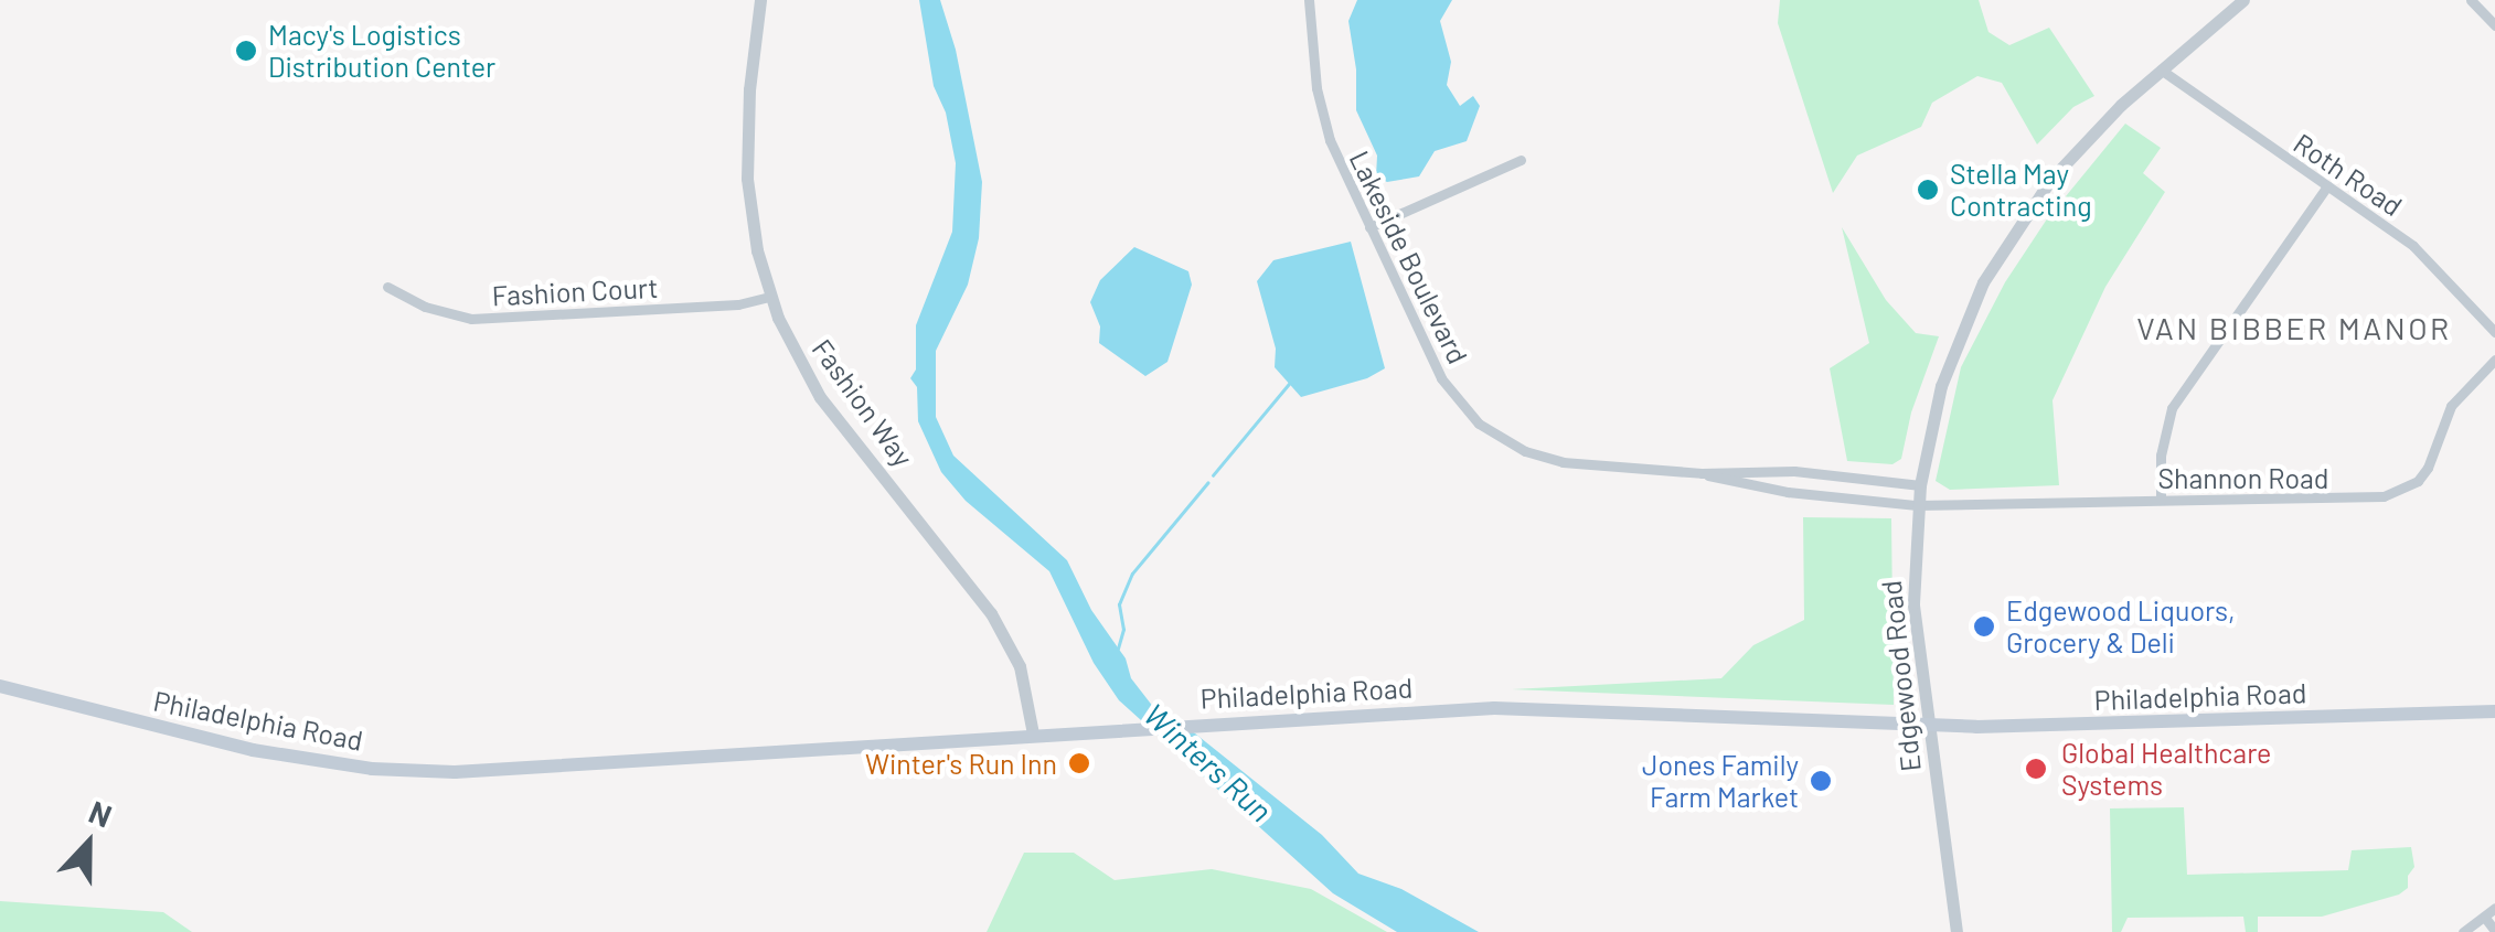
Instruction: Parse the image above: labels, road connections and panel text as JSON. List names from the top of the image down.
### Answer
{
  "streets": {
    "main road": ["Philadelphia Road"],
    "street": [
      "Roth Road",
      "Lakeside Boulevard",
      "Fashion Court",
      "Fashion Way",
      "Shannon Road",
      "Edgewood Road"
    ]
  },
  "crossings": [
    ["Roth Road", "Edgewood Road"],
    ["Lakeside Boulevard", "Shannon Road"],
    ["Lakeside Boulevard", "Edgewood Road"],
    ["Fashion Court", "Fashion Way"],
    ["Fashion Way", "Philadelphia Road"],
    ["Shannon Road", "Edgewood Road"],
    ["Edgewood Road", "Philadelphia Road"]
  ],
  "districts": ["VAN BIBBER MANOR"],
  "water": ["Winters Run"],
  "places": [
    "Macy's Logistics Distribution Center",
    "Stella May Contracting",
    "Edgewood Liquors, Grocery & Deli",
    "Winter's Run Inn",
    "Global Healthcare Systems",
    "Jones Family Farm Market"
  ],
  "north": "top"
}
